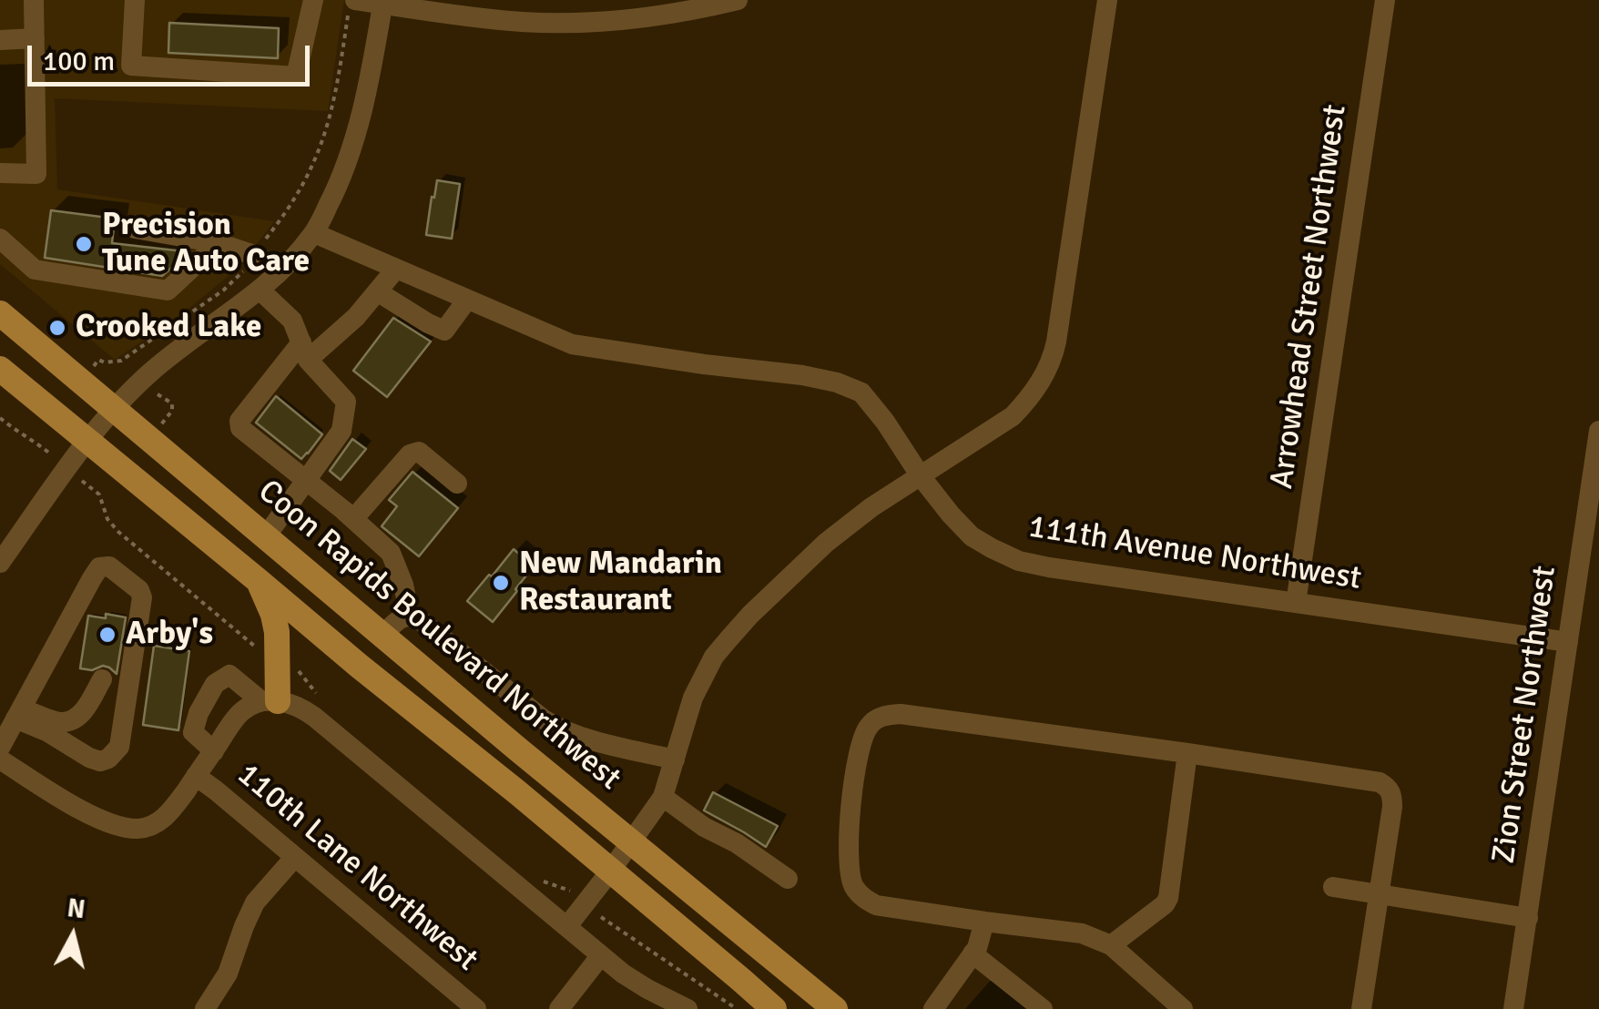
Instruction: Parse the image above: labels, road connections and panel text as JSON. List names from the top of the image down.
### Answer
{
  "streets": {
    "main road": ["Coon Rapids Boulevard Northwest"],
    "street": [
      "Arrowhead Street Northwest",
      "111th Avenue Northwest",
      "Zion Street Northwest",
      "110th Lane Northwest"
    ]
  },
  "crossings": [
    ["Arrowhead Street Northwest", "111th Avenue Northwest"],
    ["111th Avenue Northwest", "Zion Street Northwest"]
  ],
  "places": [
    "Precision Tune Auto Care",
    "Crooked Lake",
    "New Mandarin Restaurant",
    "Arby's"
  ],
  "scale_bar": "100 m",
  "north": "top"
}
